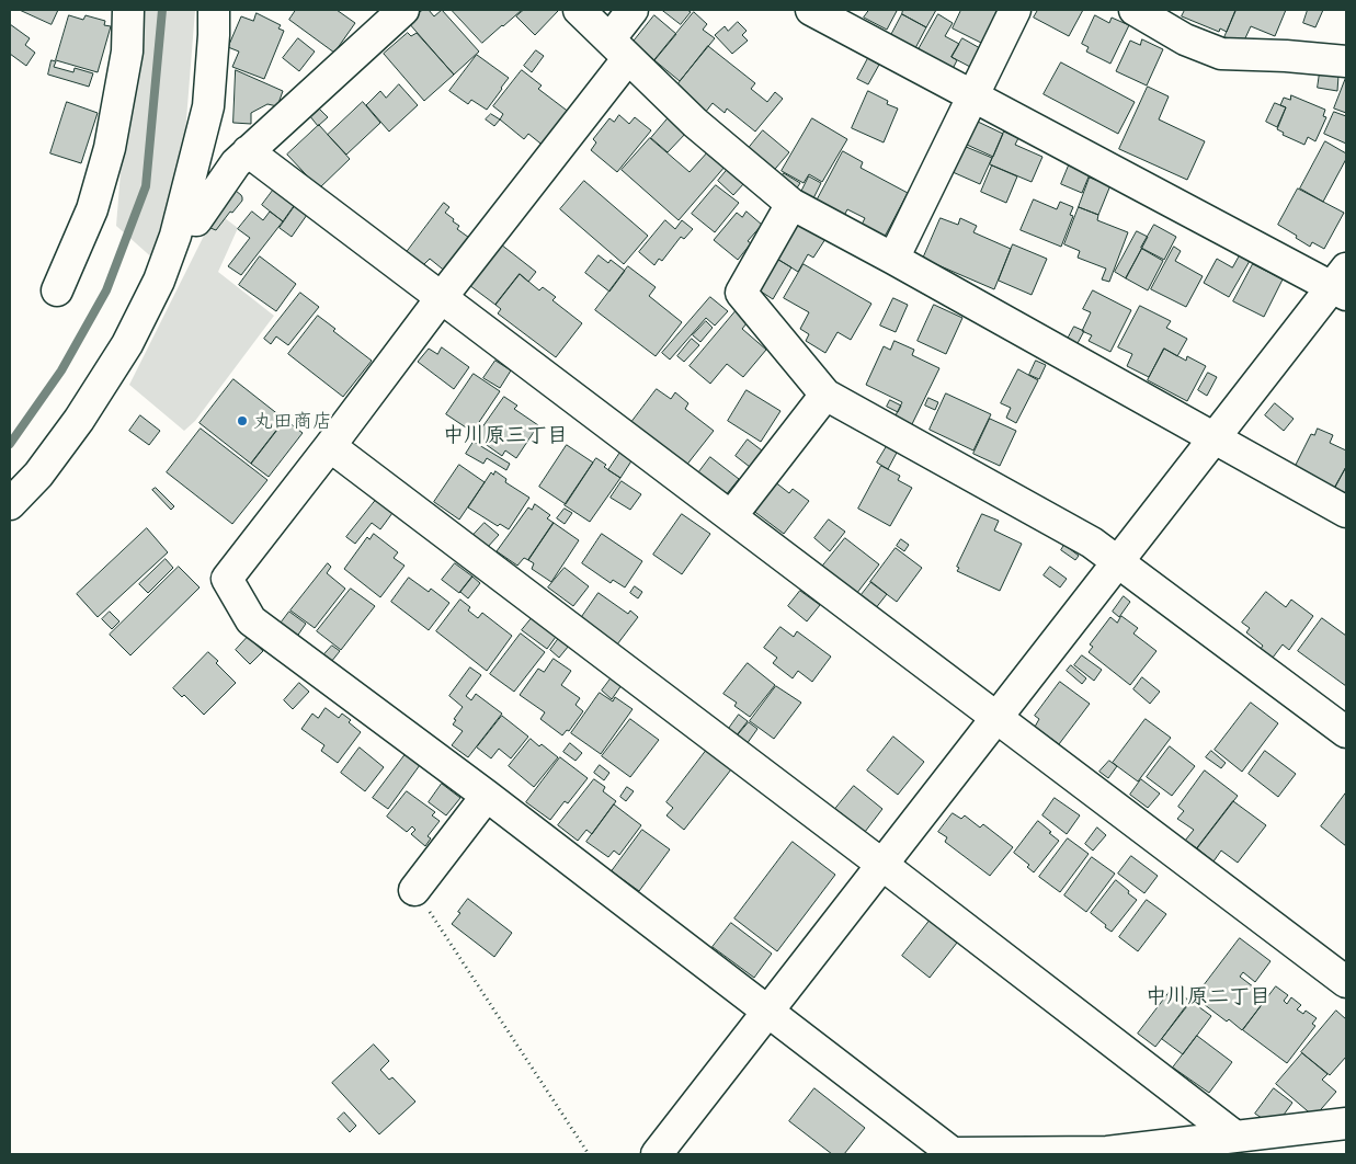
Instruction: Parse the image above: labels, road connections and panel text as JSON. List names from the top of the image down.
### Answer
{
  "districts": ["中川原三丁目", "中川原二丁目"],
  "places": ["丸田商店"]
}
